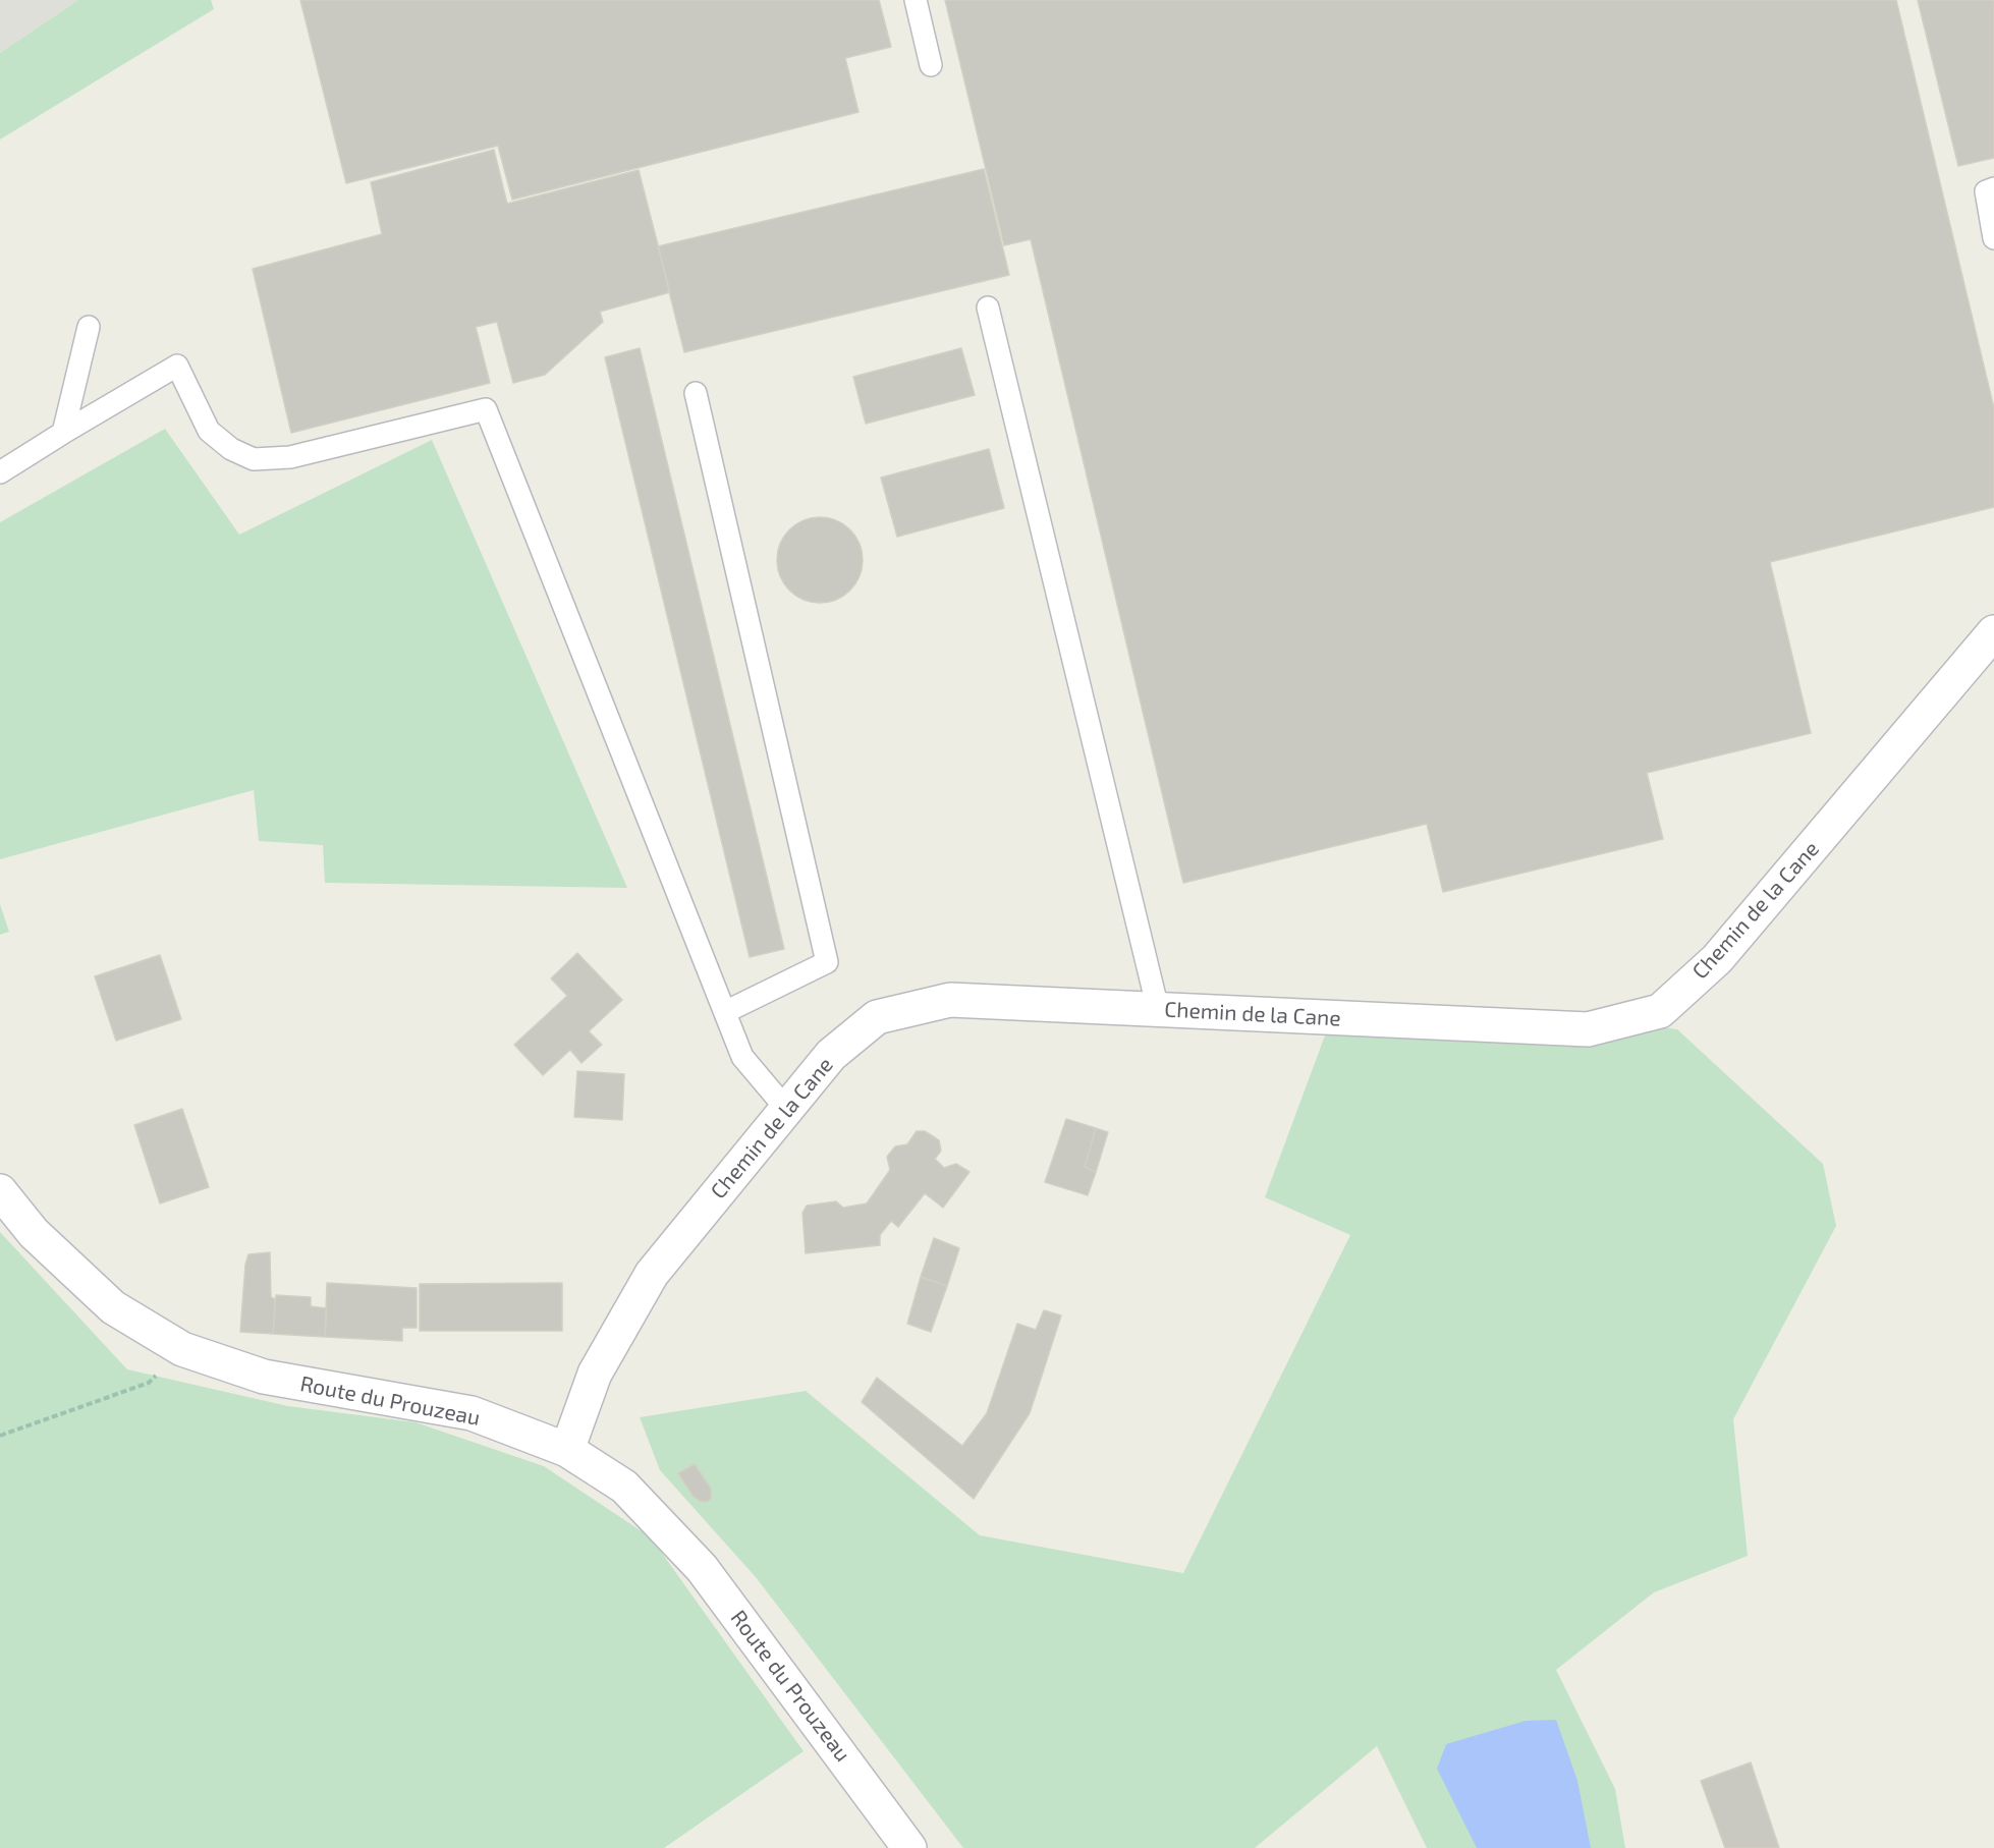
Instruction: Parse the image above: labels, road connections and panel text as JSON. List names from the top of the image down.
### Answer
{
  "streets": {
    "street": ["Chemin de la Cane", "Route du Prouzeau"]
  },
  "crossings": [
    ["Chemin de la Cane", "Route du Prouzeau"]
  ]
}
